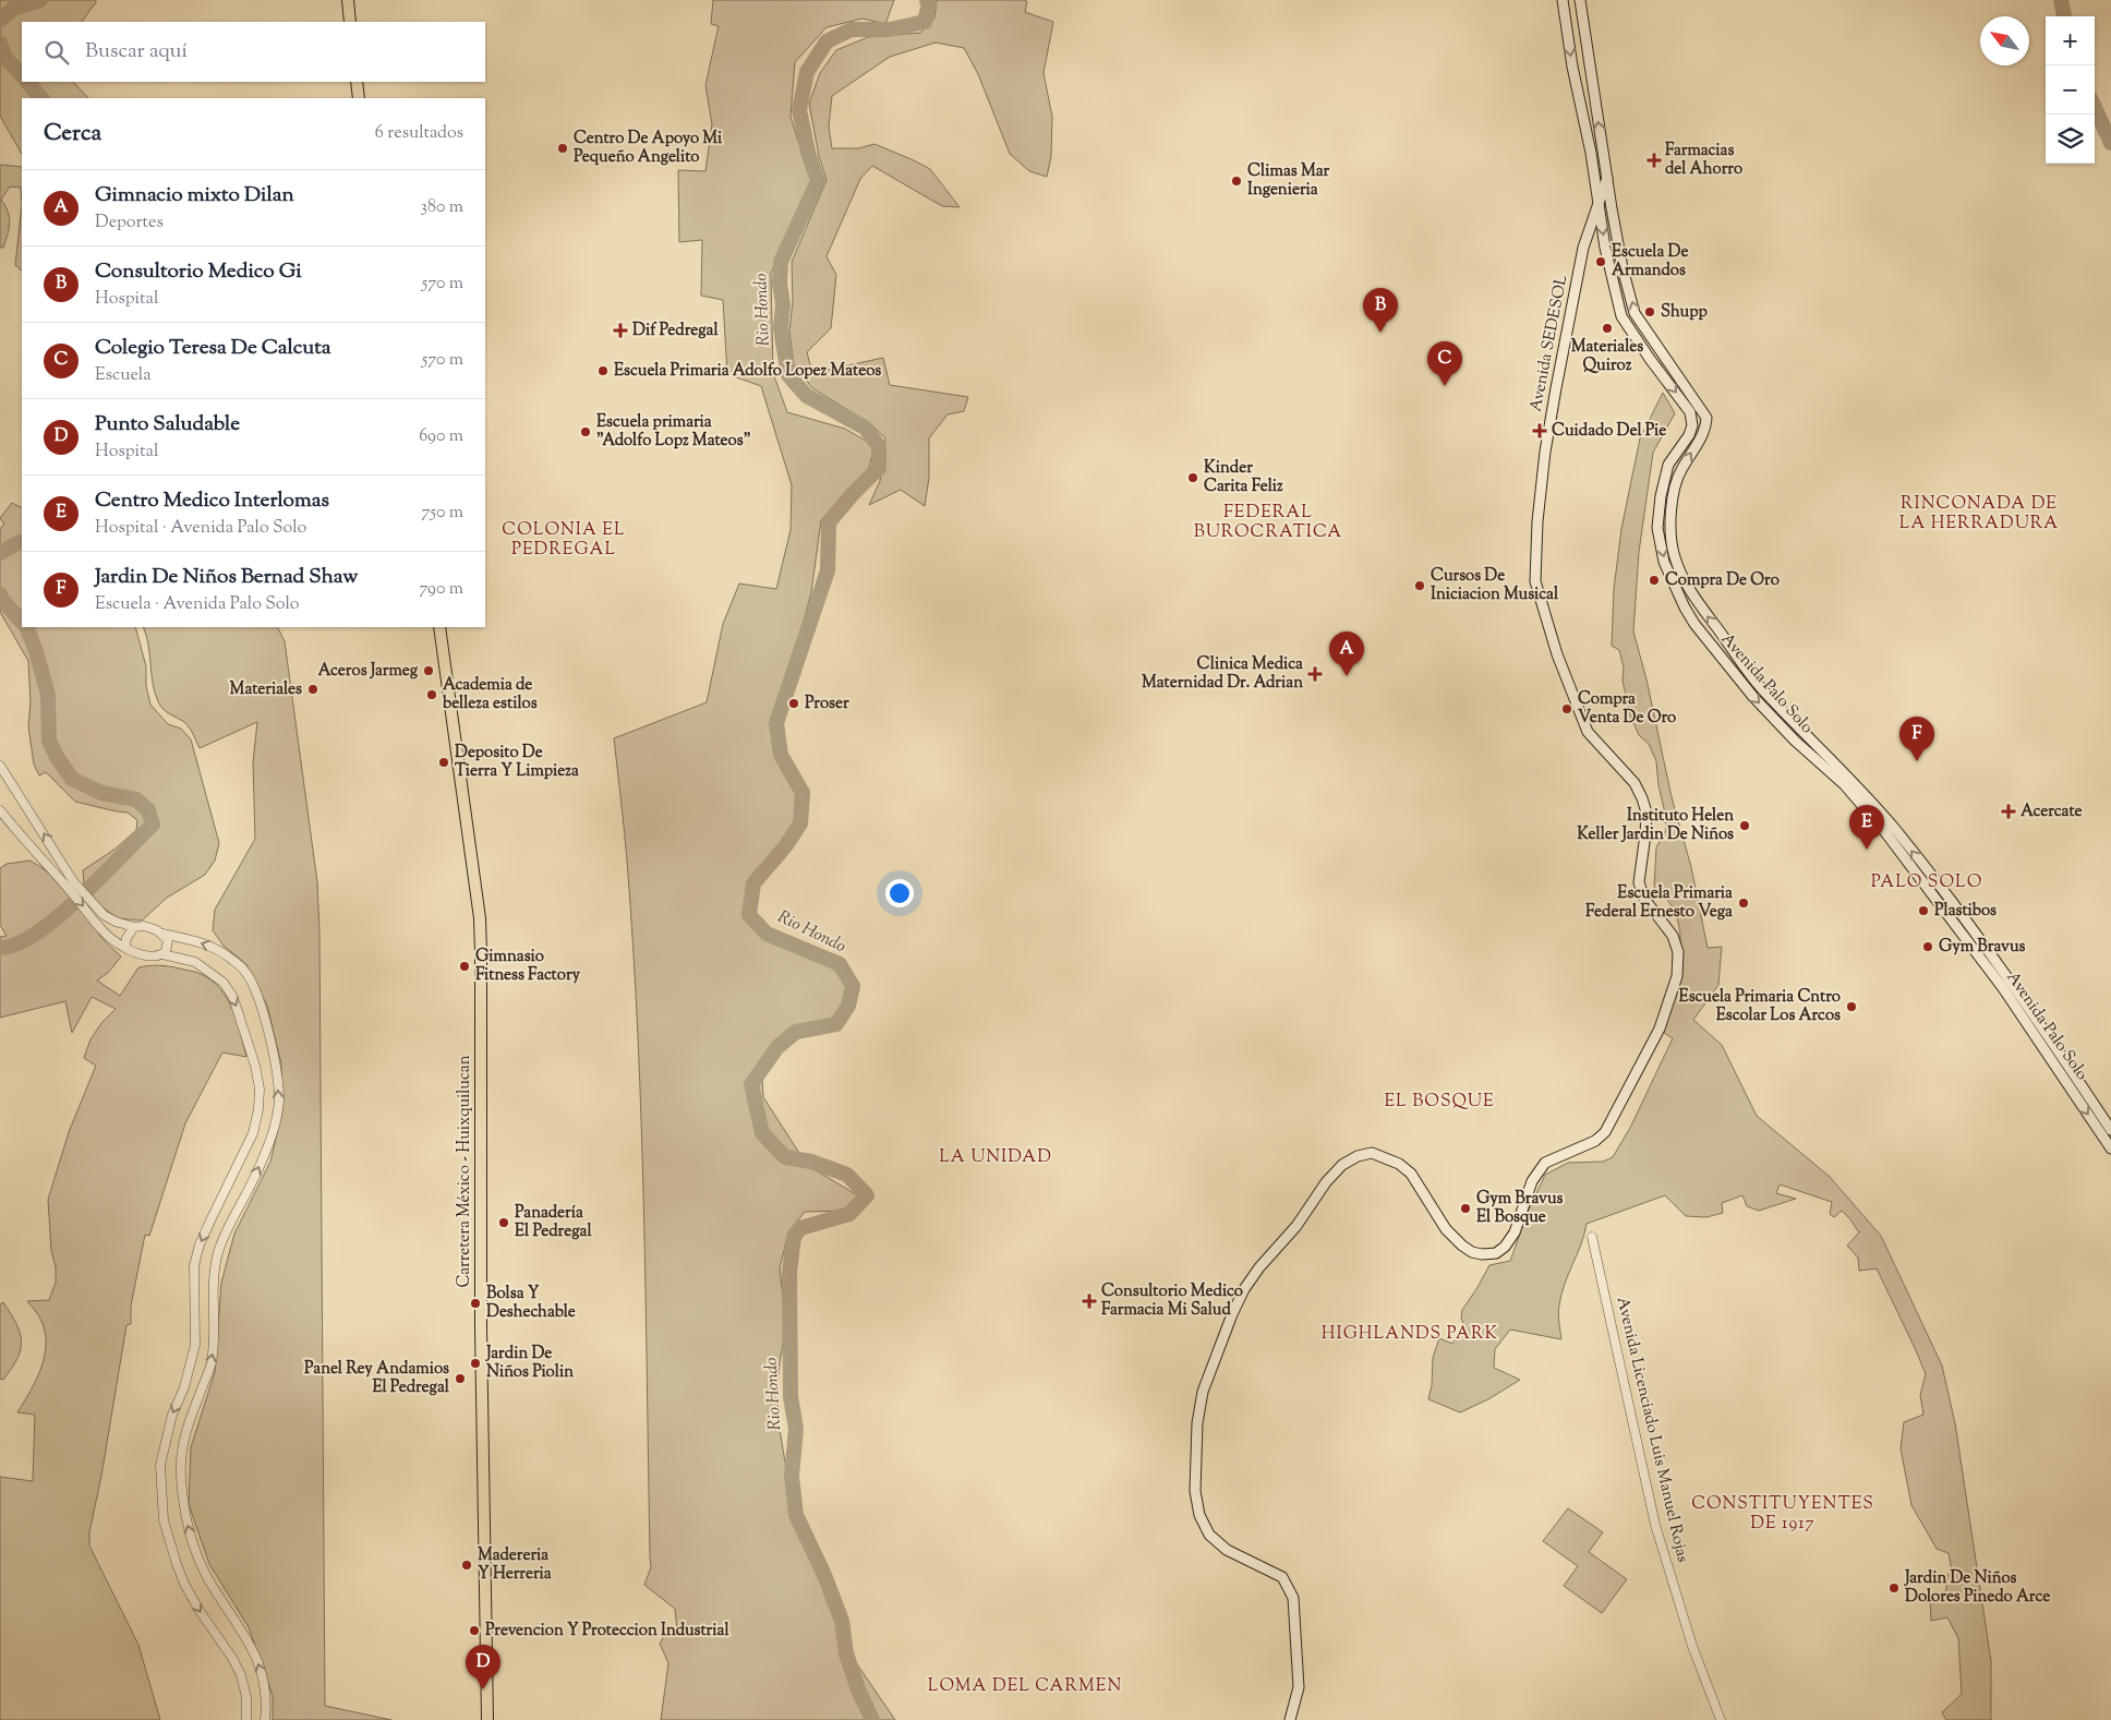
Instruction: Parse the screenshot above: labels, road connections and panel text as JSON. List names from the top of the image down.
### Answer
{
  "streets": {
    "main road": ["Avenida SEDESOL", "Avenida Palo Solo", "Carretera México - Huixquilucan"],
    "street": ["Avenida Licenciado Luis Manuel Rojas"]
  },
  "crossings": [
    ["Avenida SEDESOL", "Avenida Palo Solo"]
  ],
  "districts": [
    "RINCONADA DE LA HERRADURA",
    "FEDERAL BUROCRATICA",
    "COLONIA EL PEDREGAL",
    "PALO SOLO",
    "EL BOSQUE",
    "LA UNIDAD",
    "HIGHLANDS PARK",
    "CONSTITUYENTES DE 1917",
    "LOMA DEL CARMEN"
  ],
  "water": ["Rio Hondo"],
  "places": {
    "other": [
      "Centro De Apoyo Mi Pequeño Angelito",
      "Climas Mar Ingenieria",
      "Escuela De Armandos",
      "Shupp",
      "Materiales Quiroz",
      "Escuela Primaria Adolfo Lopez Mateos",
      "Escuela primaria \"Adolfo Lopz Mateos\"",
      "Kinder Carita Feliz",
      "Compra De Oro",
      "Cursos De Iniciacion Musical",
      "Aceros Jarmeg",
      "Materiales",
      "Academia de belleza estilos",
      "Proser",
      "Compra Venta De Oro",
      "Deposito De Tierra Y Limpieza",
      "Instituto Helen Keller Jardin De Niños",
      "Escuela Primaria Federal Ernesto Vega",
      "Plastibos",
      "Gym Bravus",
      "Gimnasio Fitness Factory",
      "Escuela Primaria Cntro Escolar Los Arcos",
      "Gym Bravus El Bosque",
      "Panadería El Pedregal",
      "Bolsa Y Deshechable",
      "Jardin De Niños Piolin",
      "Panel Rey Andamios El Pedregal",
      "Madereria Y Herreria",
      "Jardin De Niños Dolores Pinedo Arce",
      "Prevencion Y Proteccion Industrial"
    ],
    "health": [
      "Farmacias del Ahorro",
      "Dif Pedregal",
      "Cuidado Del Pie",
      "Clinica Medica Maternidad Dr. Adrian",
      "Acercate",
      "Consultorio Medico Farmacia Mi Salud"
    ]
  },
  "north": "top left",
  "page": {
    "map_buttons": ["+", "−"],
    "search": "Buscar aquí",
    "heading": ["Cerca", "6 resultados"],
    "list": [
      {
        "mark": "A",
        "name": "Gimnacio mixto Dilan",
        "note": "Deportes",
        "value": "380 m"
      },
      {
        "mark": "B",
        "name": "Consultorio Medico Gi",
        "note": "Hospital",
        "value": "570 m"
      },
      {
        "mark": "C",
        "name": "Colegio Teresa De Calcuta",
        "note": "Escuela",
        "value": "570 m"
      },
      {
        "mark": "D",
        "name": "Punto Saludable",
        "note": "Hospital",
        "value": "690 m"
      },
      {
        "mark": "E",
        "name": "Centro Medico Interlomas",
        "note": "Hospital · Avenida Palo Solo",
        "value": "750 m"
      },
      {
        "mark": "F",
        "name": "Jardin De Niños Bernad Shaw",
        "note": "Escuela · Avenida Palo Solo",
        "value": "790 m"
      }
    ],
    "pins": [
      "B",
      "C",
      "A",
      "F",
      "E",
      "D"
    ]
  }
}
